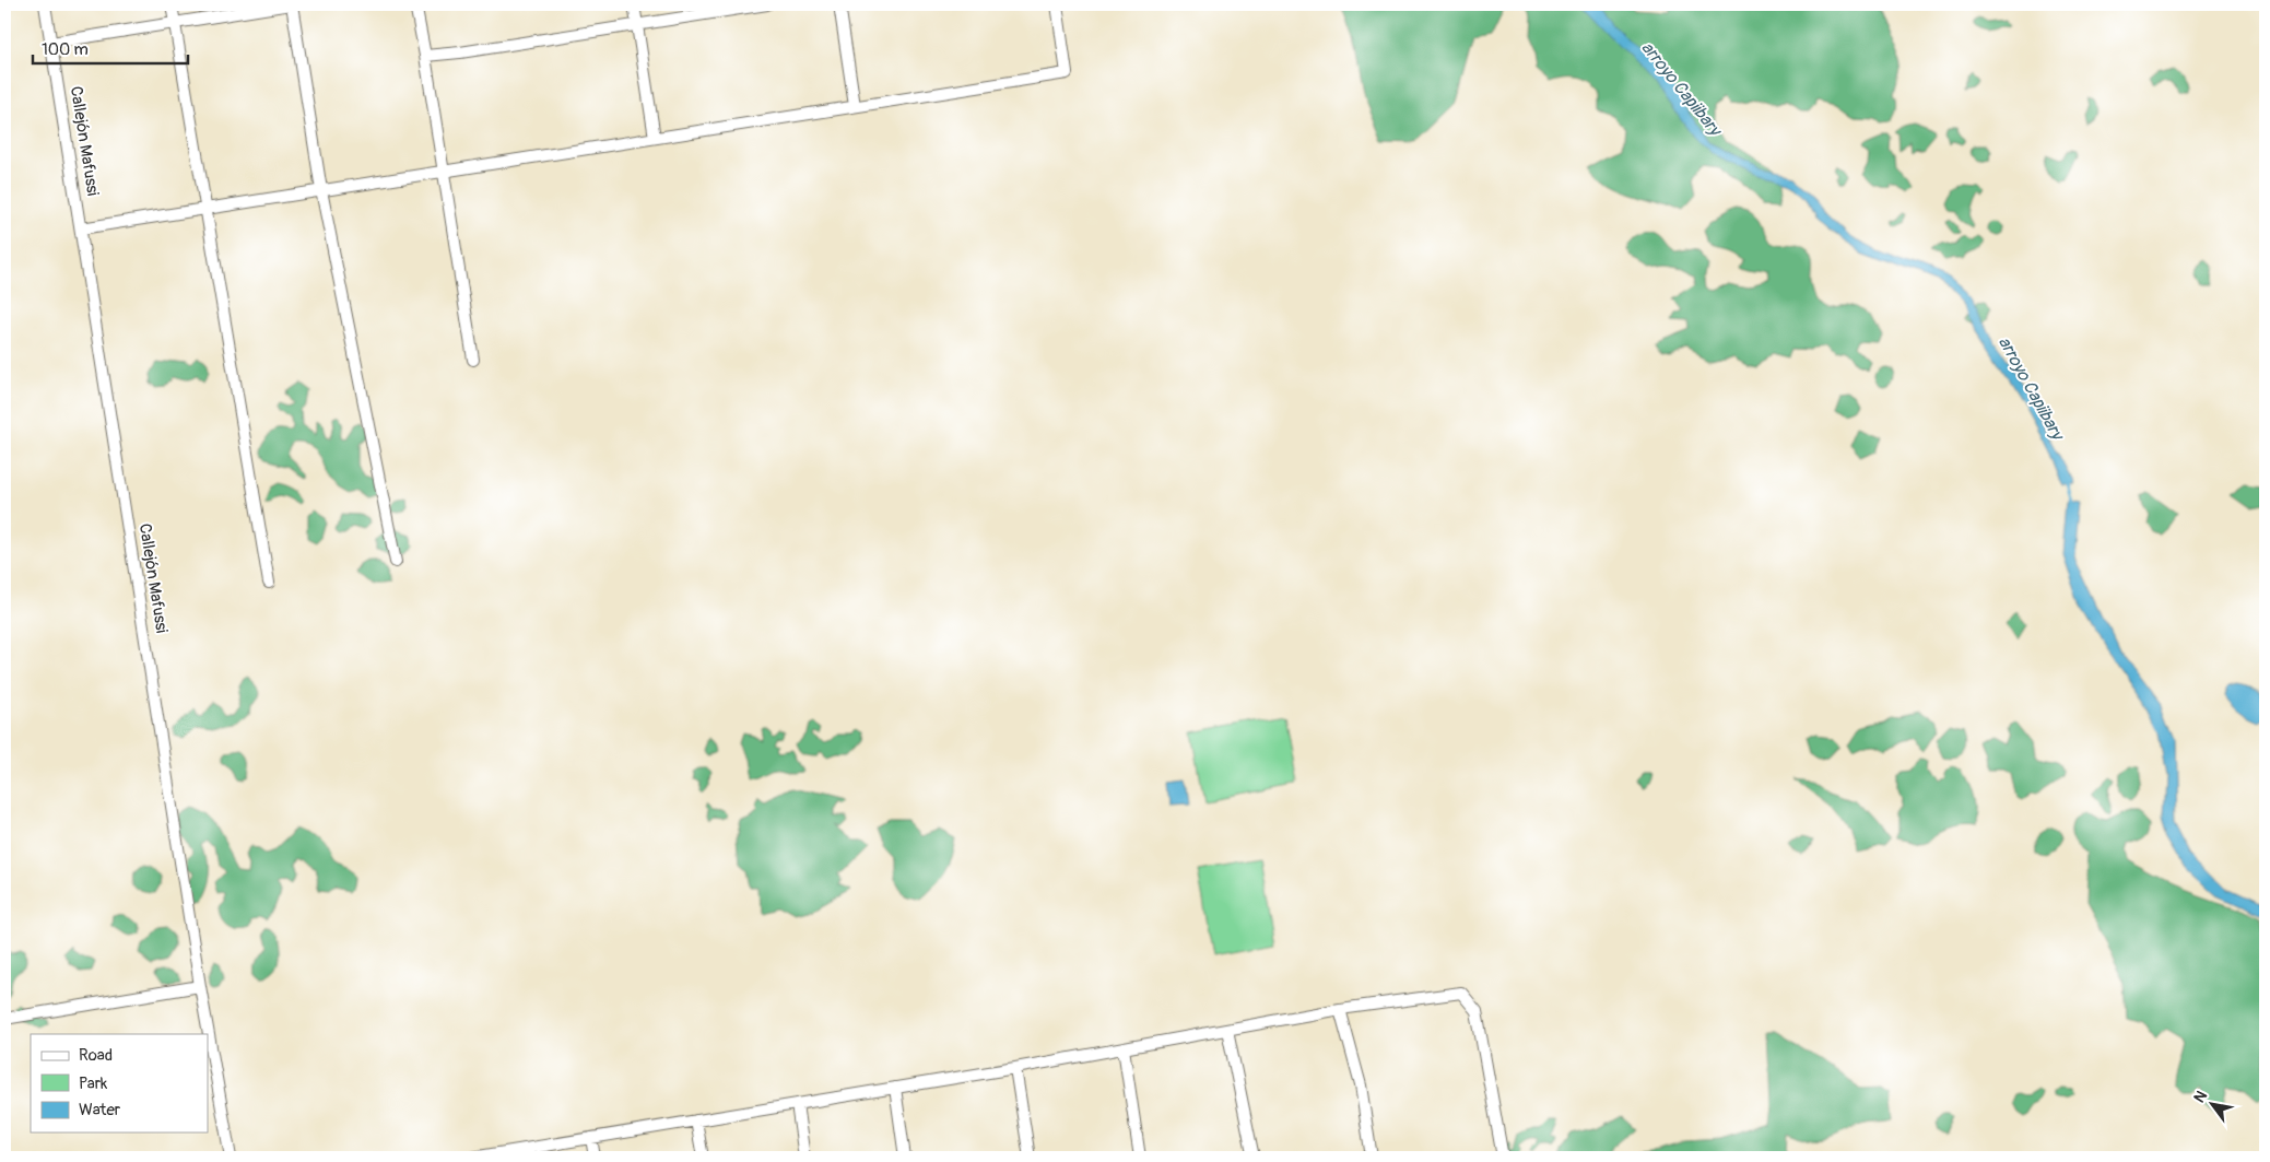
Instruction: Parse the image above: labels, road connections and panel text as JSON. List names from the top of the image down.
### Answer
{
  "streets": {
    "street": ["Callejón Mafussi"]
  },
  "water": ["arroyo Capiibary"],
  "legend": ["Road", "Park", "Water"],
  "scale_bar": "100 m",
  "north": "top left"
}
